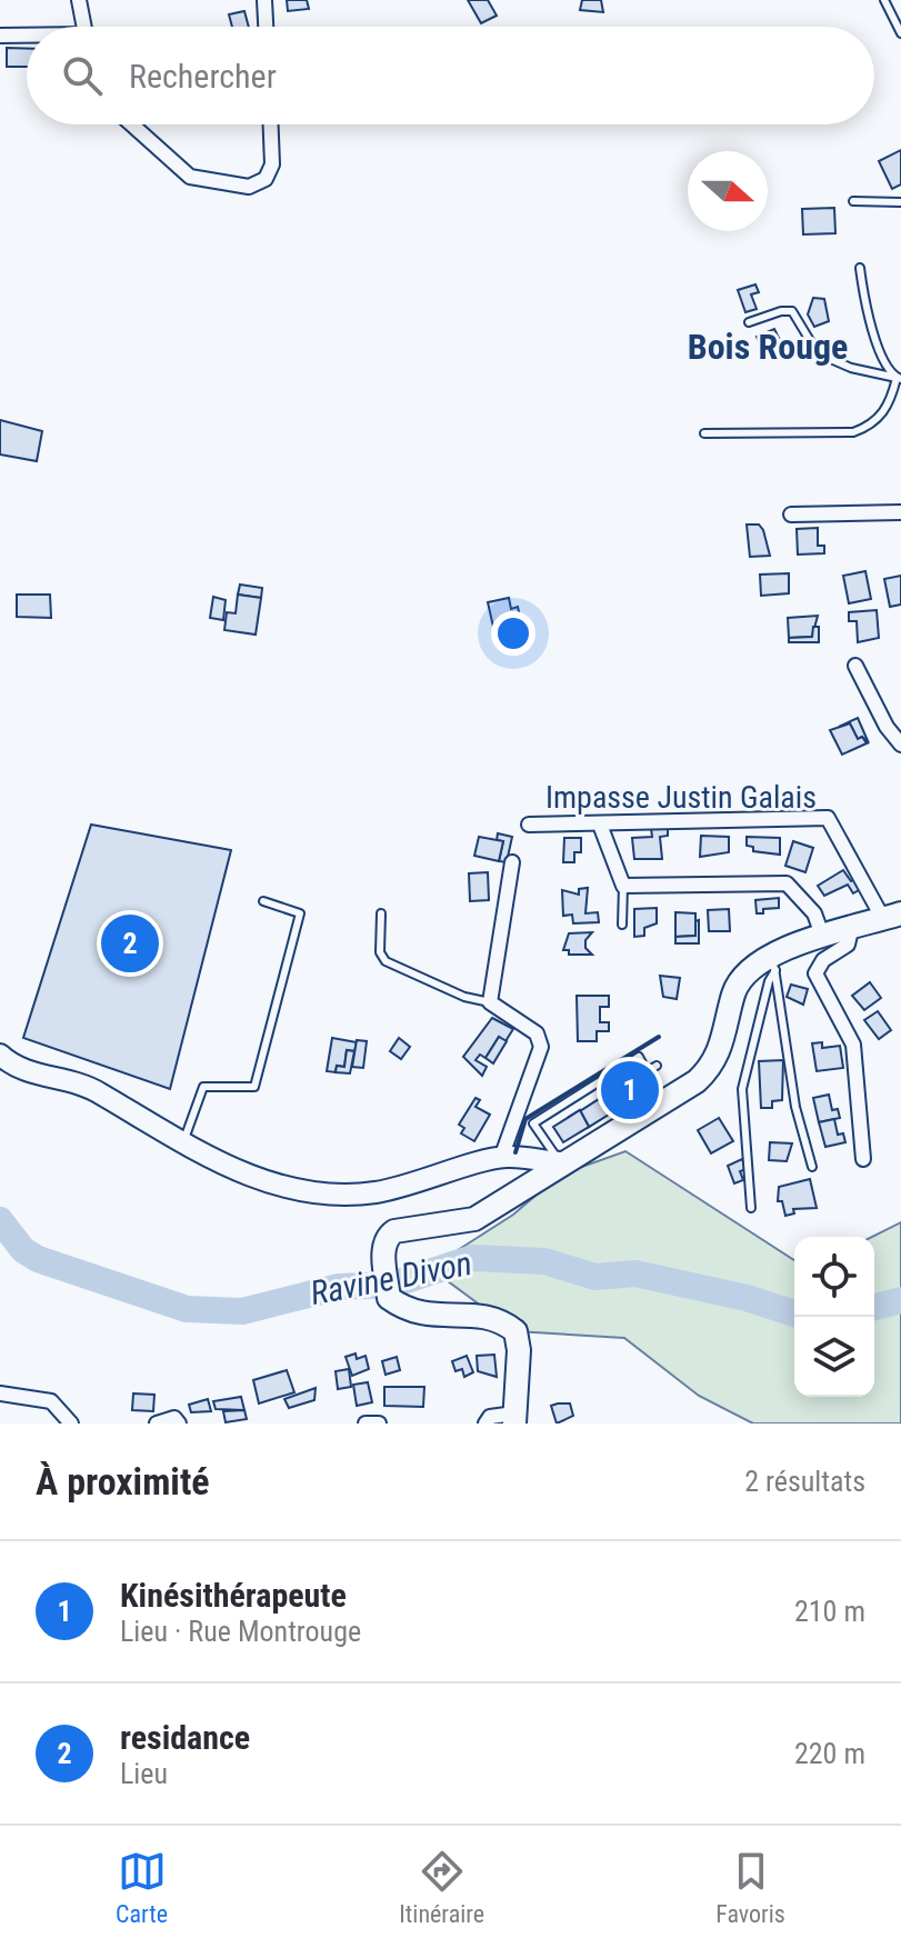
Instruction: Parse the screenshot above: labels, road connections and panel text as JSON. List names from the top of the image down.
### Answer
{
  "streets": {
    "street": ["Impasse Justin Galais"]
  },
  "districts": ["Bois Rouge"],
  "water": ["Ravine Divon"],
  "north": "right",
  "page": {
    "search": "Rechercher",
    "pins": ["2", "1"],
    "heading": ["À proximité", "2 résultats"],
    "list": [
      {
        "mark": "1",
        "name": "Kinésithérapeute",
        "note": "Lieu · Rue Montrouge",
        "value": "210 m"
      },
      {
        "mark": "2",
        "name": "residance",
        "note": "Lieu",
        "value": "220 m"
      }
    ],
    "nav": ["Carte", "Itinéraire", "Favoris"]
  }
}
